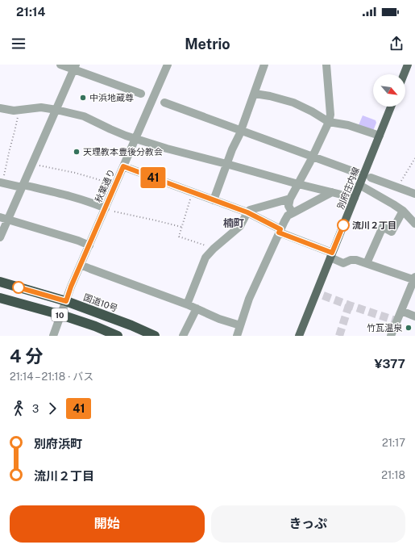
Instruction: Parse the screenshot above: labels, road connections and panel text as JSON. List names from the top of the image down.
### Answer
{
  "streets": {
    "highway": ["国道10号", "10"],
    "main road": ["別府庄内線"],
    "street": ["秋葉通り"]
  },
  "crossings": [
    ["秋葉通り", "国道10号"],
    ["秋葉通り", "10"]
  ],
  "districts": ["楠町"],
  "places": [
    "中浜地蔵尊",
    "天理教本豊後分教会",
    "流川２丁目",
    "竹瓦温泉"
  ],
  "lines": ["bus line 41"],
  "north": "bottom right",
  "page": {
    "status": "21:14",
    "header": "Metrio",
    "on_map": "41",
    "heading": ["4 分", "21:14 – 21:18 · バス", "¥377"],
    "legs": ["3", "41"],
    "list": [
      {
        "name": "別府浜町",
        "value": "21:17"
      },
      {
        "name": "流川２丁目",
        "value": "21:18"
      }
    ],
    "buttons": ["開始", "きっぷ"]
  }
}
